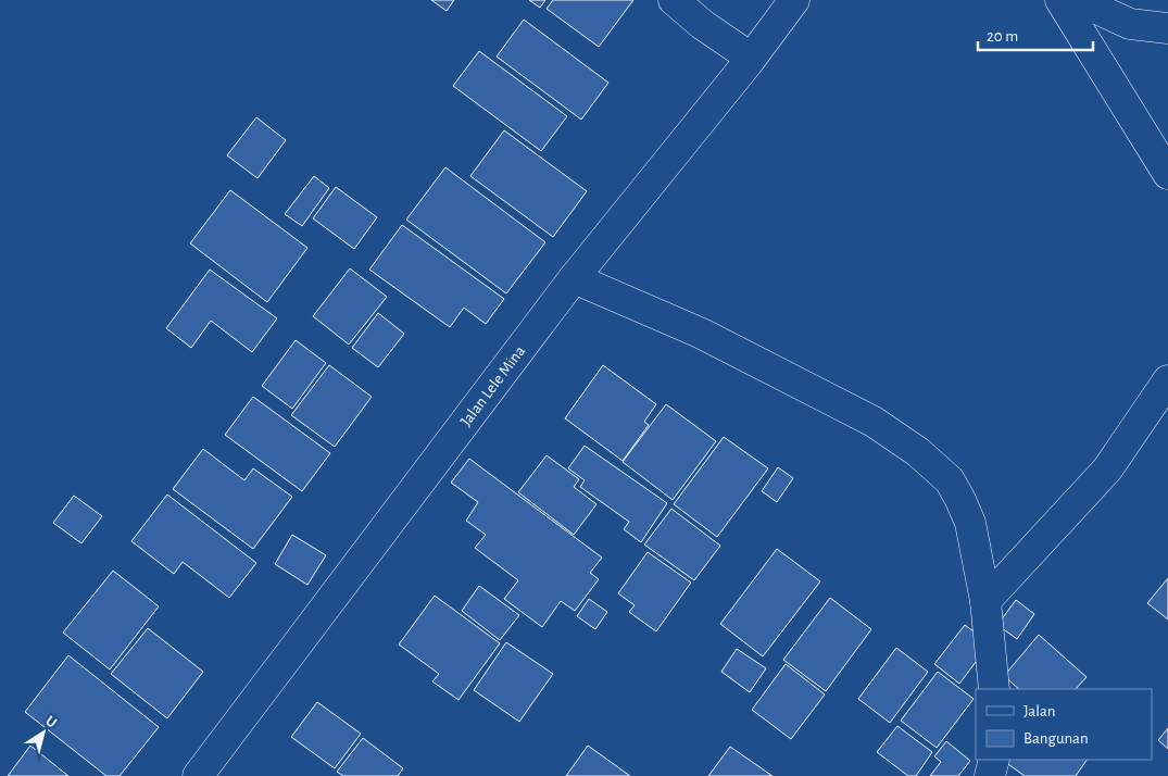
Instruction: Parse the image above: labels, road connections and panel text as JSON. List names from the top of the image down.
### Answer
{
  "streets": {
    "street": ["Jalan Lele Mina"]
  },
  "legend": ["Jalan", "Bangunan"],
  "scale_bar": "20 m",
  "north": "top right"
}
